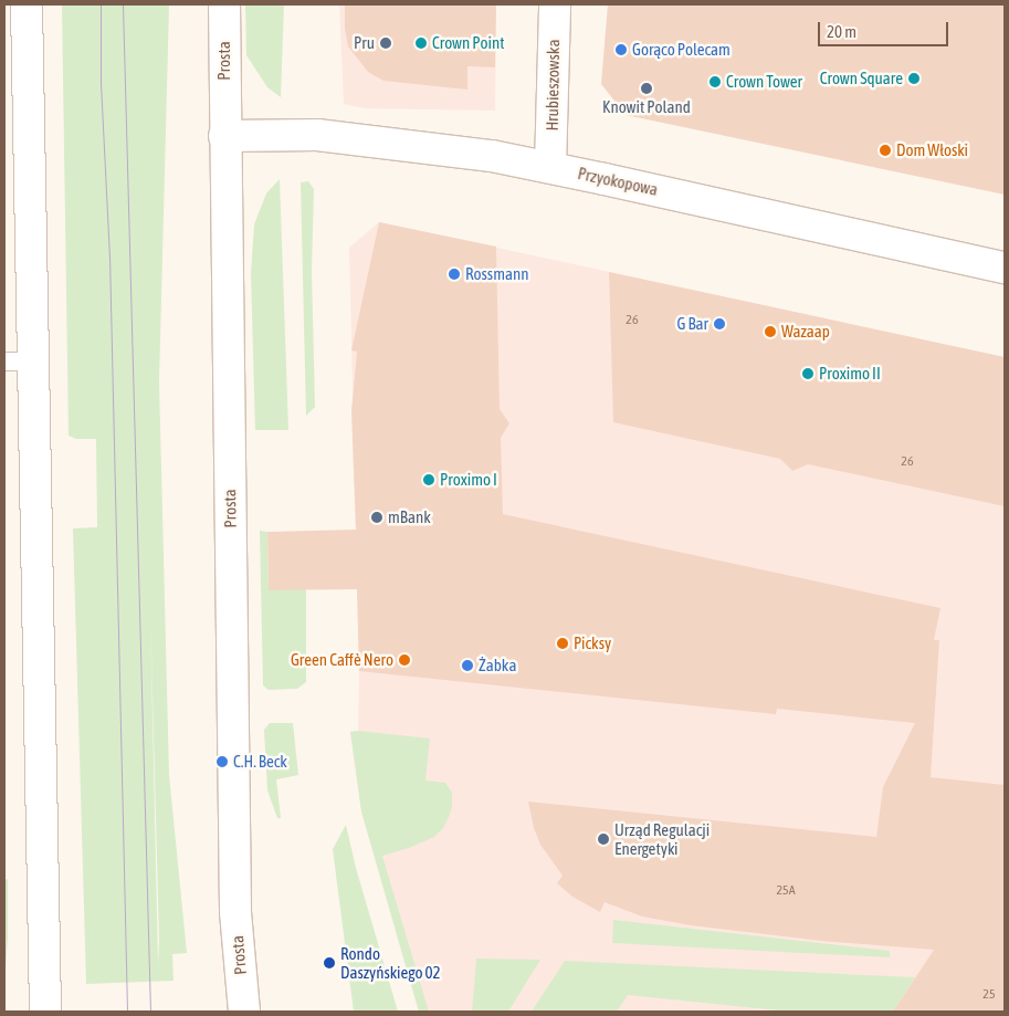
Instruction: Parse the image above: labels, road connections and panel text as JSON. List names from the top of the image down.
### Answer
{
  "streets": {
    "main road": ["Prosta", "Hrubieszowska", "Przyokopowa"]
  },
  "crossings": [
    ["Prosta", "Przyokopowa"],
    ["Hrubieszowska", "Przyokopowa"]
  ],
  "places": [
    "Pru",
    "Crown Point",
    "Gorąco Polecam",
    "Crown Square",
    "Crown Tower",
    "Knowit Poland",
    "Dom Włoski",
    "Rossmann",
    "G Bar",
    "Wazaap",
    "Proximo II",
    "Proximo I",
    "mBank",
    "Picksy",
    "Green Caffè Nero",
    "Żabka",
    "C.H. Beck",
    "Urząd Regulacji Energetyki",
    "Rondo Daszyńskiego 02"
  ],
  "house_numbers": [
    "26",
    "26",
    "25A",
    "25"
  ],
  "scale_bar": "20 m"
}
